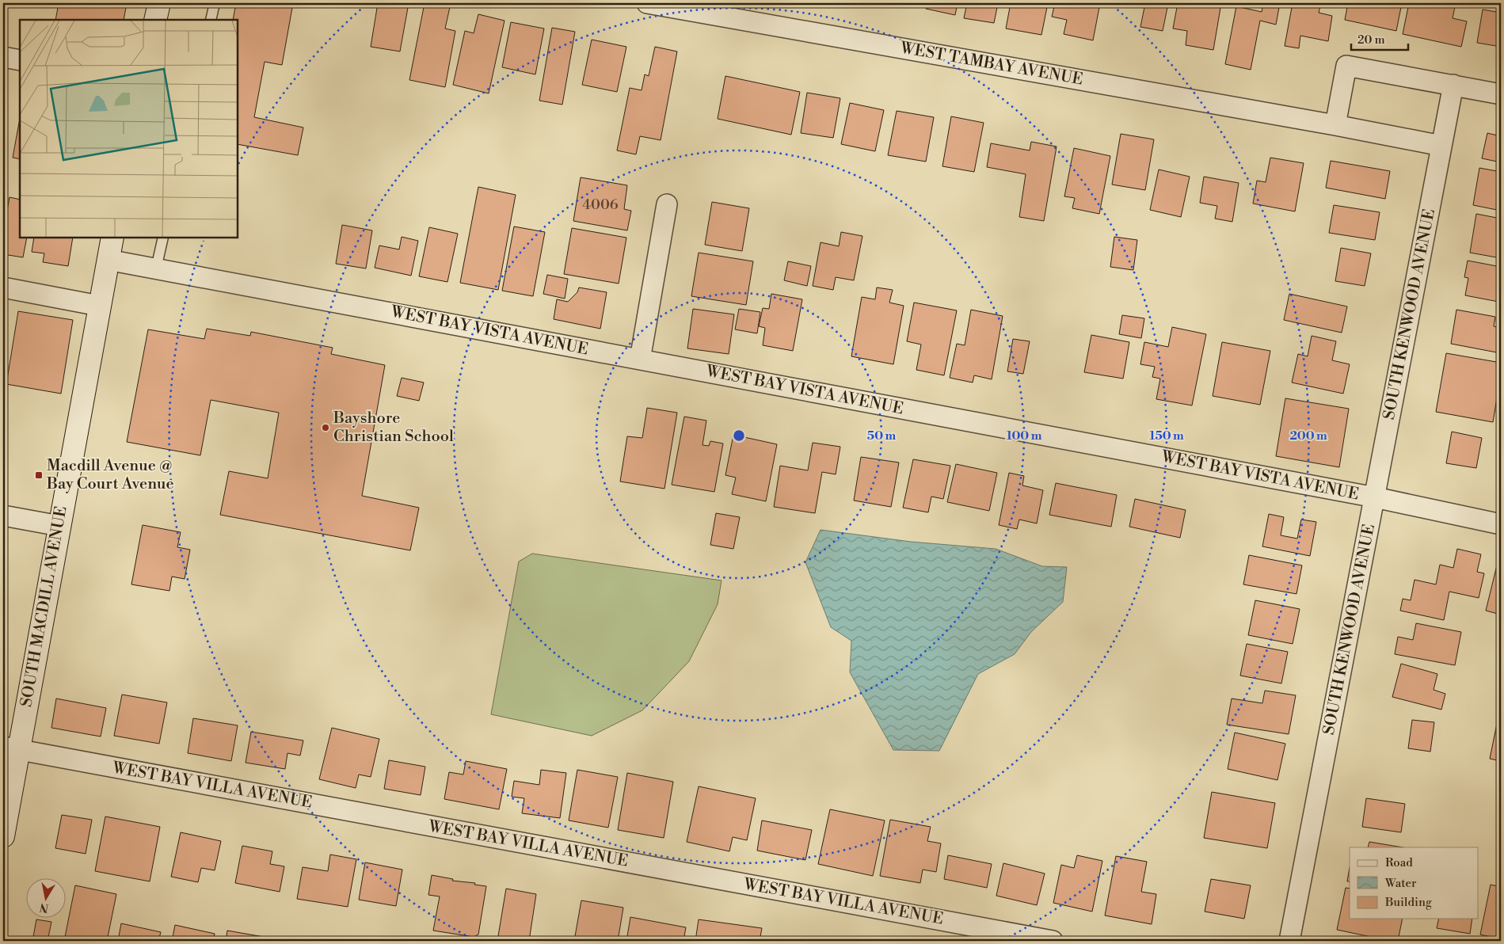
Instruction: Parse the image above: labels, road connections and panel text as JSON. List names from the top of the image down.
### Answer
{
  "streets": {
    "street": [
      "WEST TAMBAY AVENUE",
      "SOUTH KENWOOD AVENUE",
      "WEST BAY VISTA AVENUE",
      "SOUTH MACDILL AVENUE",
      "WEST BAY VILLA AVENUE"
    ]
  },
  "crossings": [
    ["WEST TAMBAY AVENUE", "SOUTH KENWOOD AVENUE"],
    ["SOUTH KENWOOD AVENUE", "WEST BAY VISTA AVENUE"],
    ["WEST BAY VISTA AVENUE", "SOUTH MACDILL AVENUE"],
    ["SOUTH MACDILL AVENUE", "WEST BAY VILLA AVENUE"]
  ],
  "places": {
    "other": ["Bayshore Christian School"],
    "transit": ["Macdill Avenue @ Bay Court Avenue"]
  },
  "house_numbers": ["4006"],
  "legend": ["Road", "Water", "Building"],
  "scale_bar": "20 m",
  "north": "bottom",
  "rings": [
    "50 m",
    "100 m",
    "150 m",
    "200 m"
  ]
}
